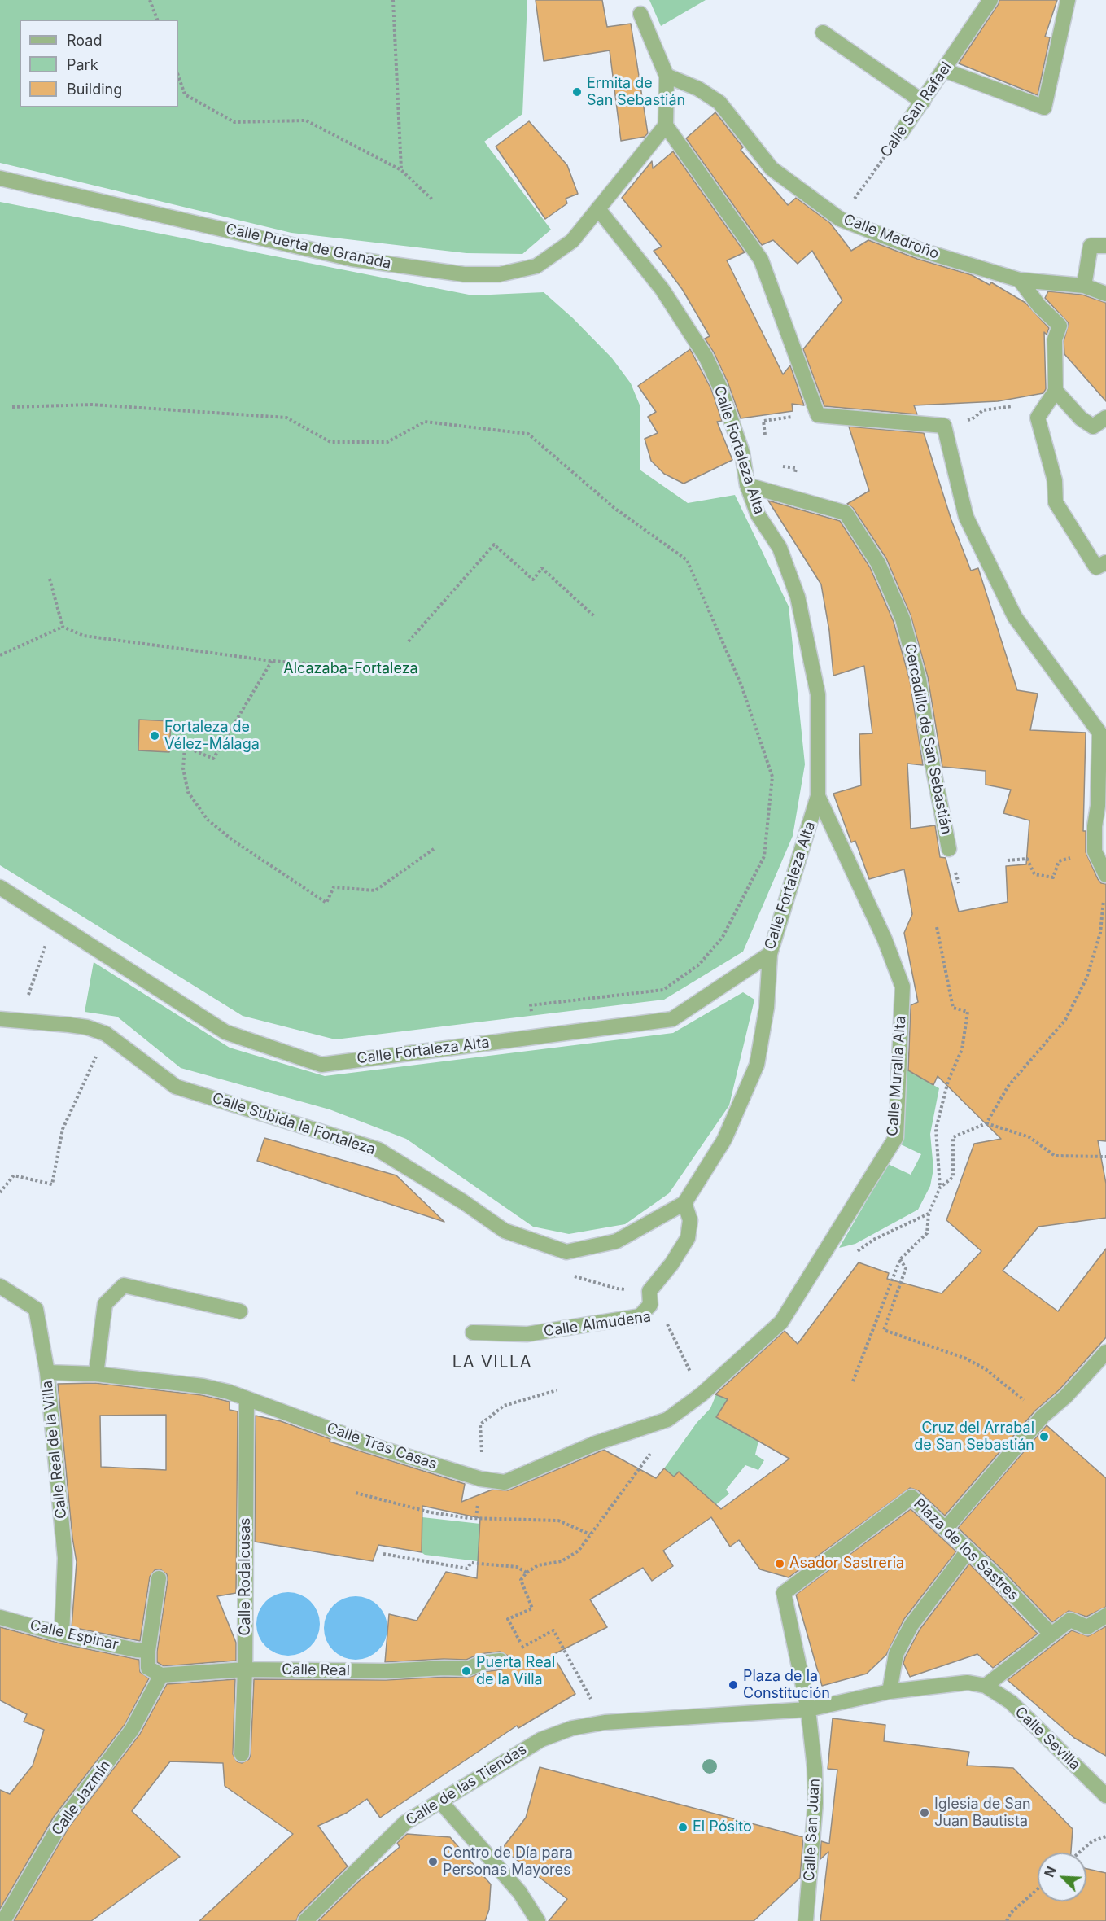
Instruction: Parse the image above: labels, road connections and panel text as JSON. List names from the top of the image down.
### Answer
{
  "streets": {
    "street": [
      "Calle San Rafael",
      "Calle Madroño",
      "Calle Puerta de Granada",
      "Calle Fortaleza Alta",
      "Cercadillo de San Sebastián",
      "Calle Muralla Alta",
      "Calle Subida la Fortaleza",
      "Calle Almudena",
      "Calle Tras Casas",
      "Calle Real de la Villa",
      "Plaza de los Sastres",
      "Calle Rodalcusas",
      "Calle Espinar",
      "Calle Real",
      "Calle Sevilla",
      "Calle de las Tiendas",
      "Calle Jazmín",
      "Calle San Juan"
    ]
  },
  "crossings": [
    ["Calle San Rafael", "Calle Madroño"],
    ["Calle Puerta de Granada", "Calle Fortaleza Alta"],
    ["Calle Fortaleza Alta", "Cercadillo de San Sebastián"],
    ["Calle Fortaleza Alta", "Calle Muralla Alta"],
    ["Calle Fortaleza Alta", "Calle Subida la Fortaleza"],
    ["Calle Muralla Alta", "Calle Almudena"],
    ["Calle Muralla Alta", "Calle Tras Casas"],
    ["Calle Almudena", "Calle Tras Casas"],
    ["Calle Tras Casas", "Calle Real de la Villa"],
    ["Calle Tras Casas", "Calle Rodalcusas"],
    ["Calle Real de la Villa", "Calle Espinar"],
    ["Plaza de los Sastres", "Calle San Juan"],
    ["Calle Rodalcusas", "Calle Real"],
    ["Calle Real", "Calle Jazmín"]
  ],
  "districts": ["LA VILLA"],
  "parks": ["Alcazaba-Fortaleza"],
  "places": [
    "Ermita de San Sebastián",
    "Fortaleza de Vélez-Málaga",
    "Cruz del Arrabal de San Sebastián",
    "Asador Sastreria",
    "Puerta Real de la Villa",
    "Plaza de la Constitución",
    "Iglesia de San Juan Bautista",
    "El Pósito",
    "Centro de Día para Personas Mayores"
  ],
  "legend": ["Road", "Park", "Building"],
  "north": "top left"
}
